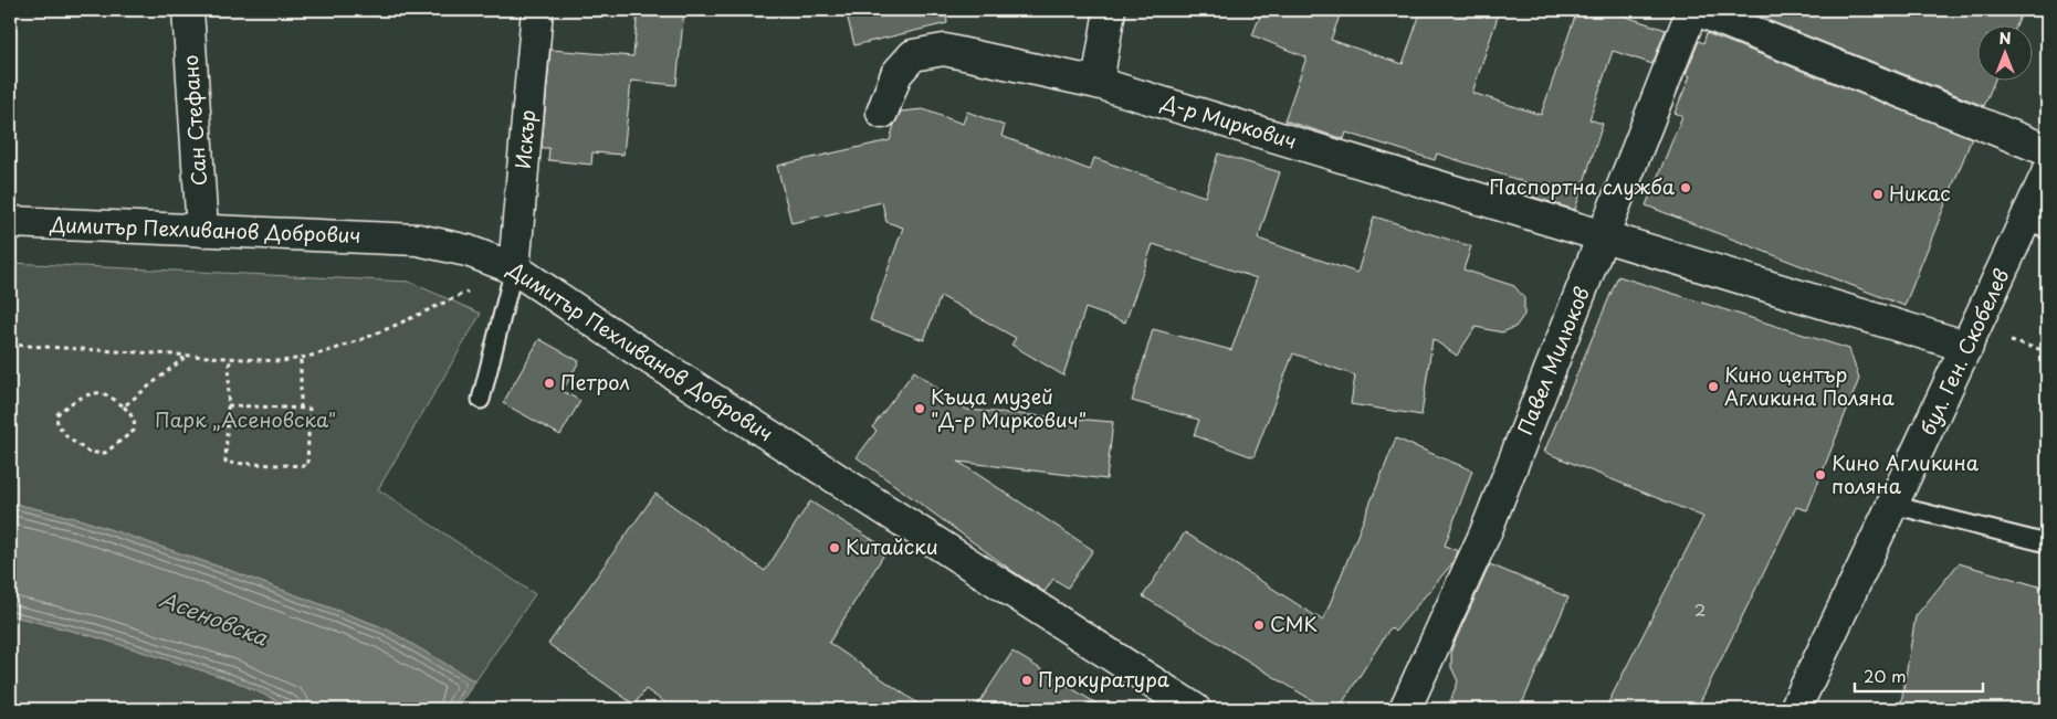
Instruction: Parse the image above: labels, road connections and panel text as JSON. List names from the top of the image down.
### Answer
{
  "streets": {
    "street": [
      "Сан Стефано",
      "Д-р Миркович",
      "Искър",
      "Димитър Пехливанов Добрович",
      "бул. Ген. Скобелев",
      "Павел Милюков"
    ]
  },
  "crossings": [
    ["Сан Стефано", "Димитър Пехливанов Добрович"],
    ["Д-р Миркович", "бул. Ген. Скобелев"],
    ["Д-р Миркович", "Павел Милюков"],
    ["Искър", "Димитър Пехливанов Добрович"]
  ],
  "water": ["Асеновска"],
  "parks": ["Парк „Асеновска\""],
  "places": [
    "Паспортна служба",
    "Никас",
    "Петрол",
    "Кино център Агликина Поляна",
    "Къща музей \"Д-р Миркович\"",
    "Кино Агликина поляна",
    "Китайски",
    "СМК",
    "Прокуратура"
  ],
  "house_numbers": ["2"],
  "scale_bar": "20 m",
  "north": "top"
}
